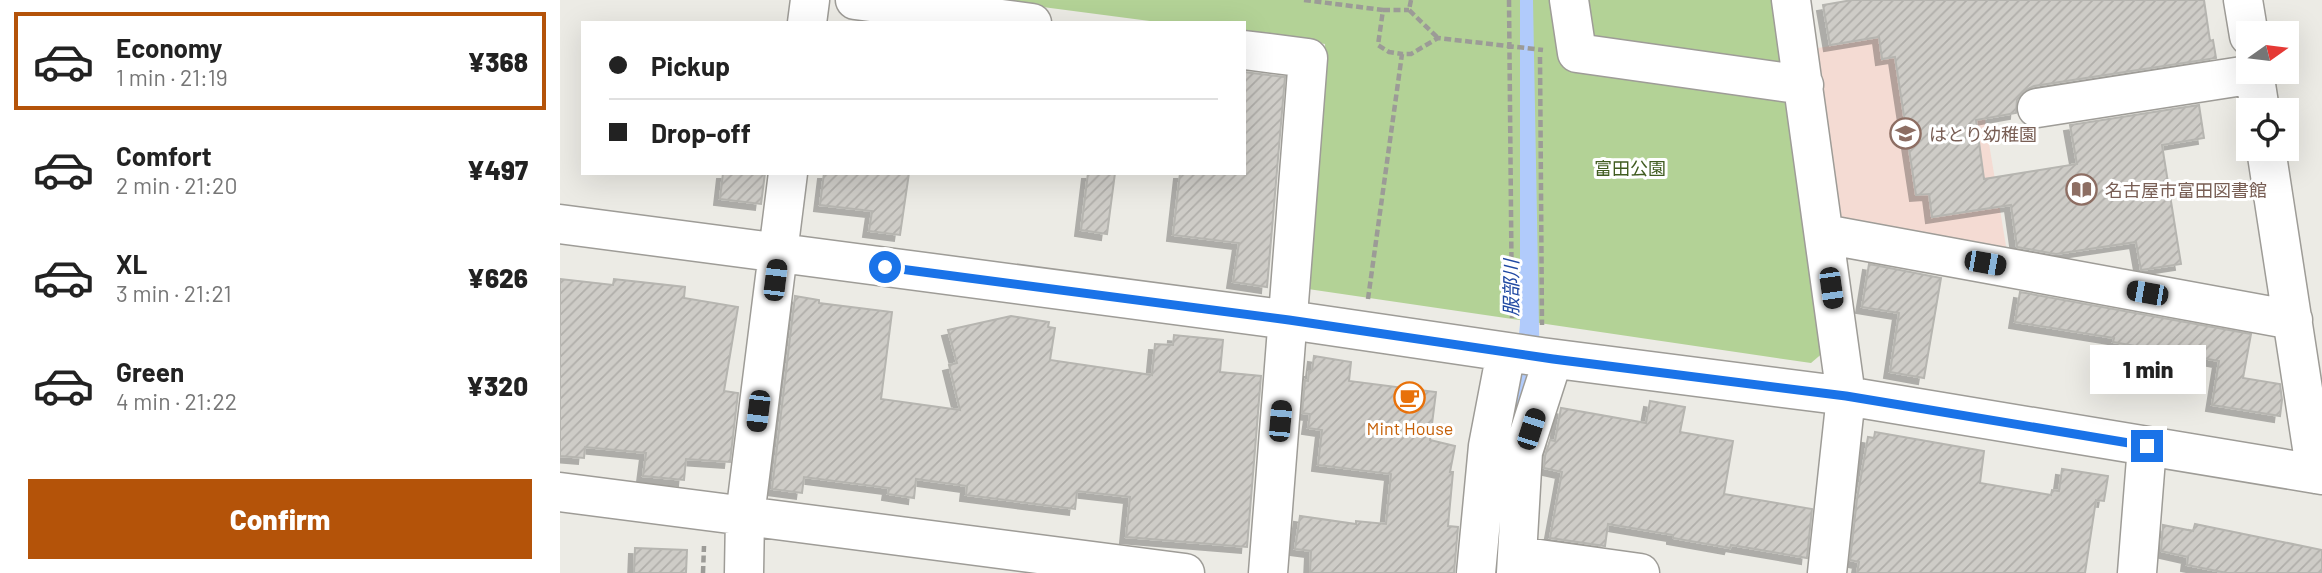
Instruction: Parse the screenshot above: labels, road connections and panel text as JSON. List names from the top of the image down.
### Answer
{
  "water": ["服部川"],
  "parks": ["富田公園"],
  "places": {
    "school or university": ["はとり幼稚園"],
    "library": ["名古屋市富田図書館"],
    "cafe": ["Mint House"]
  },
  "north": "right",
  "page": {
    "list": [
      {
        "name": "Economy",
        "note": "1 min · 21:19",
        "value": "¥368"
      },
      {
        "name": "Comfort",
        "note": "2 min · 21:20",
        "value": "¥497"
      },
      {
        "name": "XL",
        "note": "3 min · 21:21",
        "value": "¥626"
      },
      {
        "name": "Green",
        "note": "4 min · 21:22",
        "value": "¥320"
      }
    ],
    "banner": ["Pickup", "Drop-off"],
    "bubble": "1 min",
    "buttons": "Confirm"
  }
}
